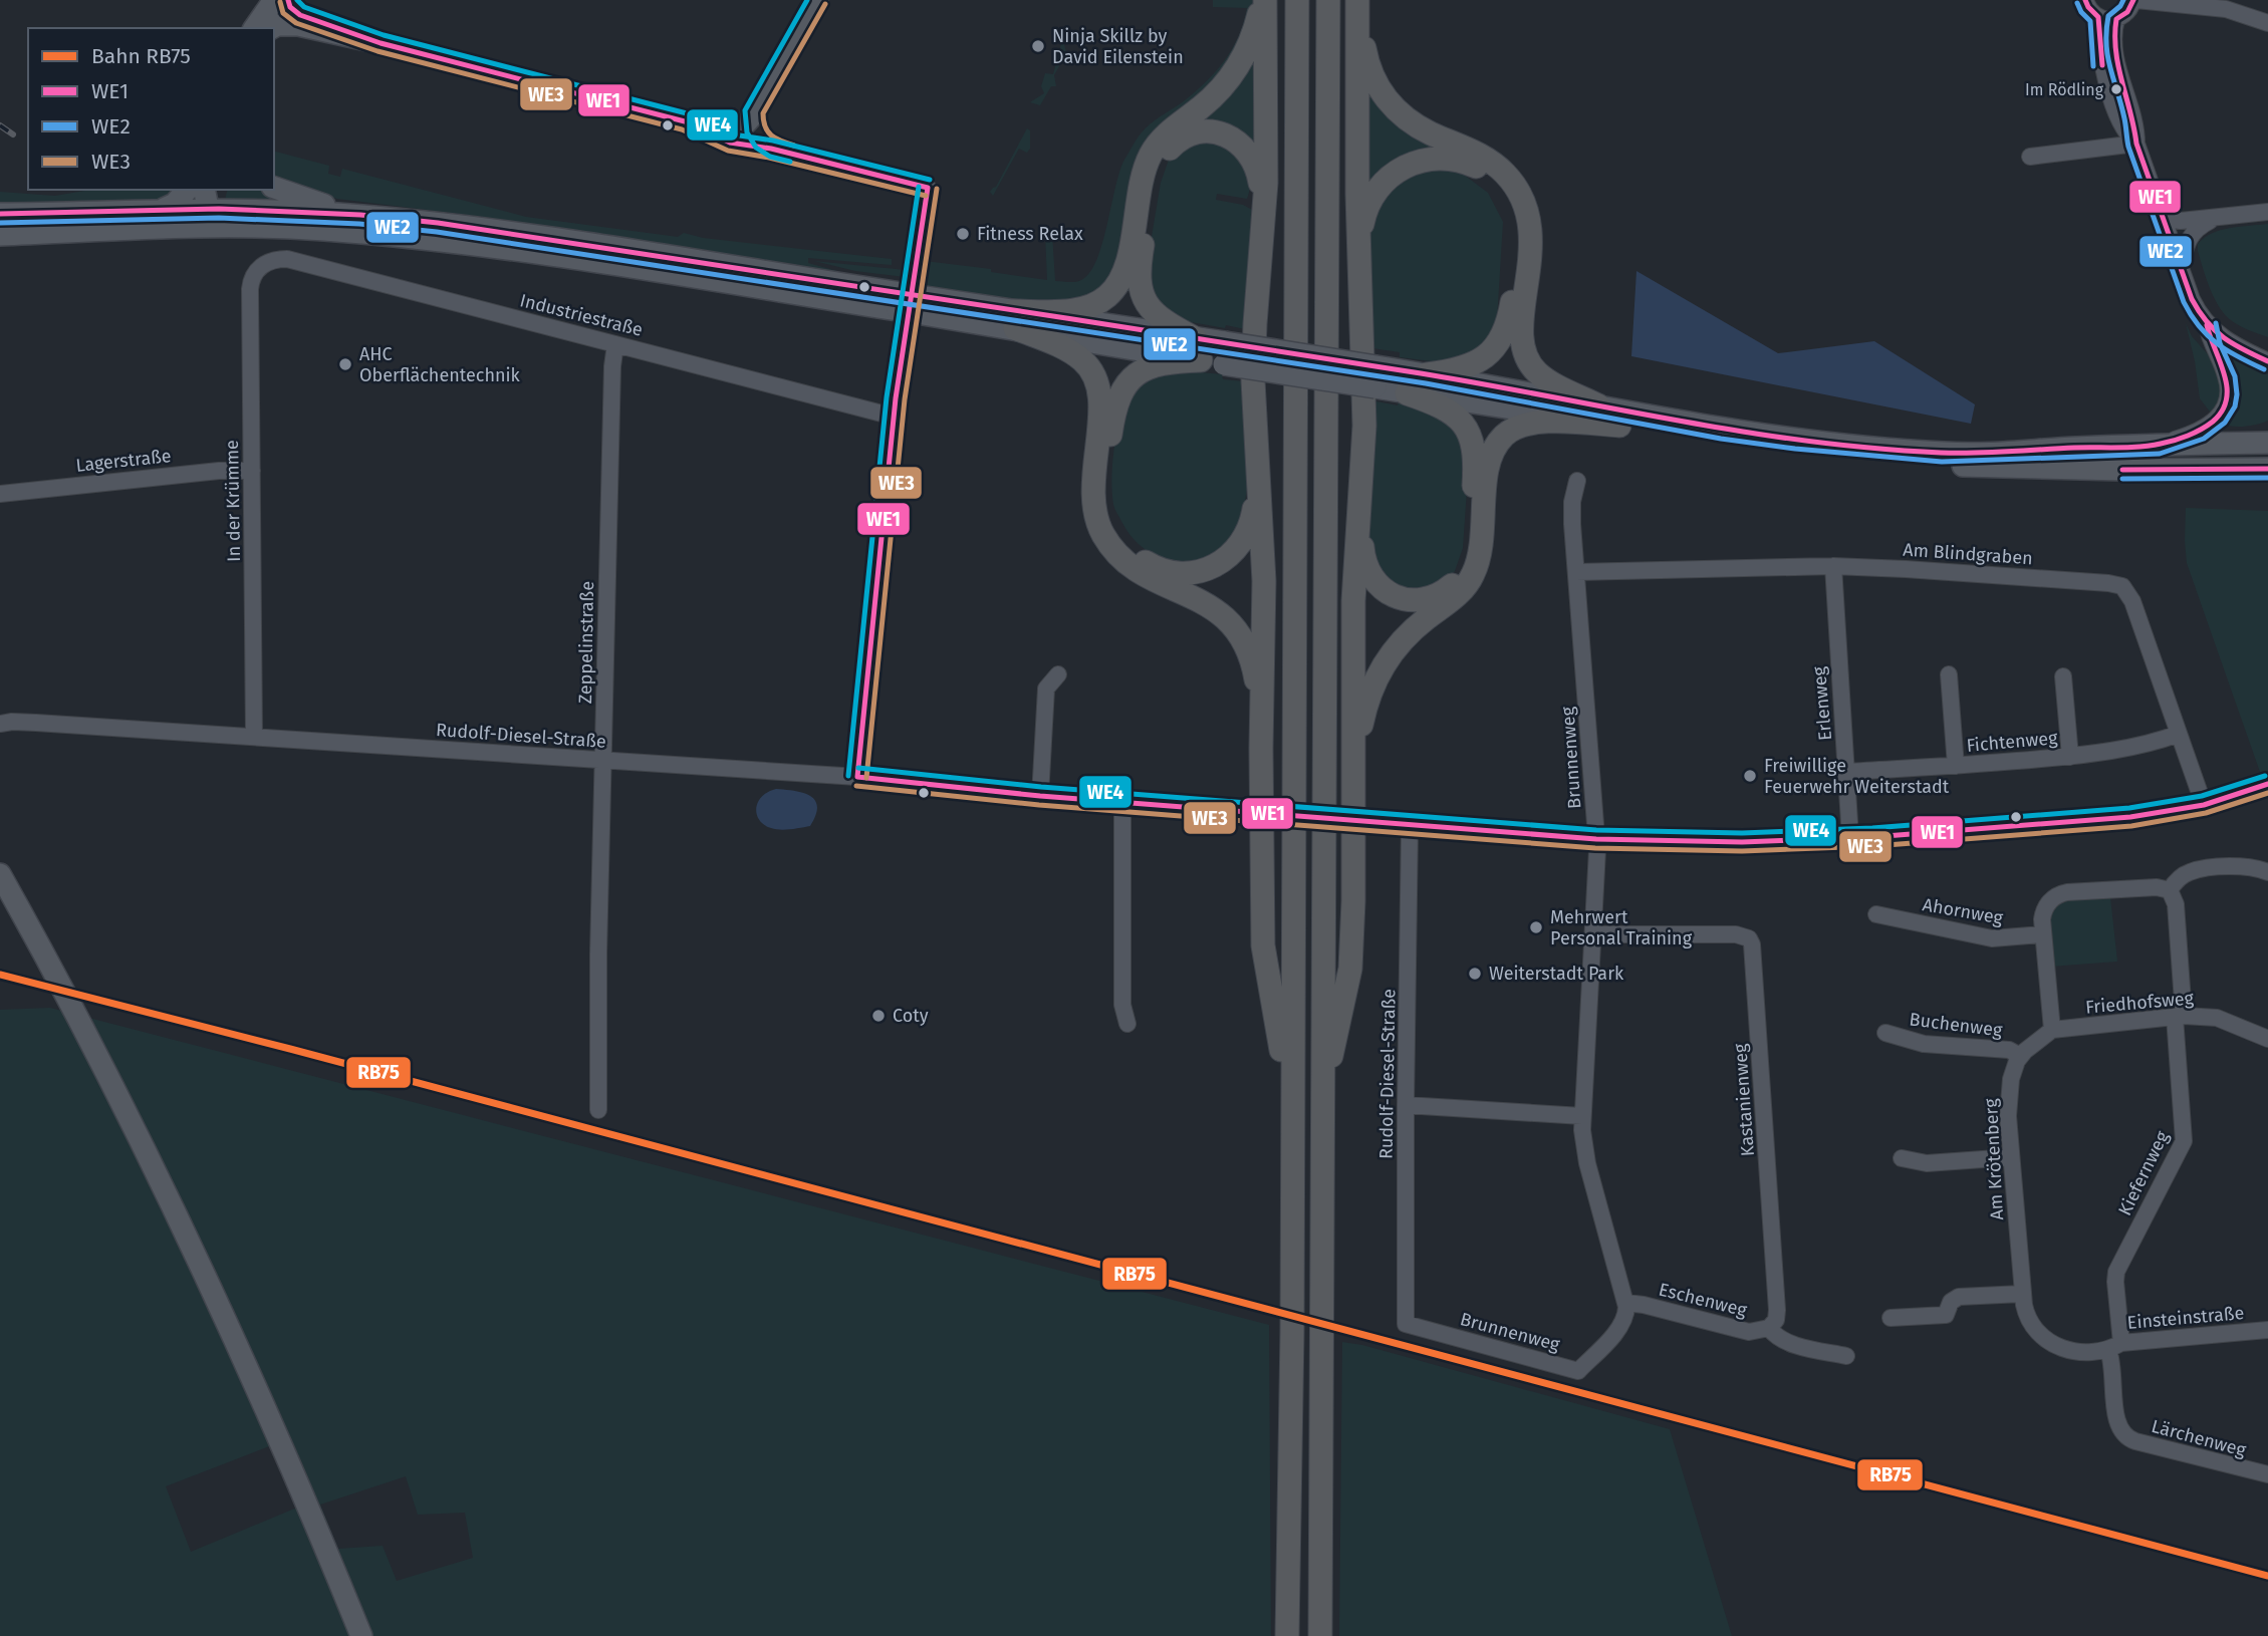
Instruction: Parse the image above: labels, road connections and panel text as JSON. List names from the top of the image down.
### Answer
{
  "streets": {
    "street": [
      "Industriestraße",
      "Lagerstraße",
      "In der Krümme",
      "Am Blindgraben",
      "Zeppelinstraße",
      "Erlenweg",
      "Rudolf-Diesel-Straße",
      "Fichtenweg",
      "Brunnenweg",
      "Ahornweg",
      "Friedhofsweg",
      "Buchenweg",
      "Kastanienweg",
      "Am Krötenberg",
      "Kiefernweg",
      "Eschenweg",
      "Einsteinstraße",
      "Lärchenweg"
    ]
  },
  "crossings": [
    ["Industriestraße", "In der Krümme"],
    ["Industriestraße", "Zeppelinstraße"],
    ["Lagerstraße", "In der Krümme"],
    ["In der Krümme", "Rudolf-Diesel-Straße"],
    ["Am Blindgraben", "Erlenweg"],
    ["Am Blindgraben", "Fichtenweg"],
    ["Am Blindgraben", "Brunnenweg"],
    ["Zeppelinstraße", "Rudolf-Diesel-Straße"],
    ["Erlenweg", "Fichtenweg"],
    ["Rudolf-Diesel-Straße", "Brunnenweg"],
    ["Brunnenweg", "Kastanienweg"],
    ["Brunnenweg", "Eschenweg"],
    ["Friedhofsweg", "Kiefernweg"],
    ["Buchenweg", "Am Krötenberg"],
    ["Kastanienweg", "Eschenweg"],
    ["Am Krötenberg", "Kiefernweg"],
    ["Am Krötenberg", "Einsteinstraße"],
    ["Am Krötenberg", "Lärchenweg"],
    ["Kiefernweg", "Einsteinstraße"],
    ["Kiefernweg", "Lärchenweg"],
    ["Einsteinstraße", "Lärchenweg"]
  ],
  "places": [
    "Ninja Skillz by David Eilenstein",
    "Im Rödling",
    "Fitness Relax",
    "AHC Oberflächentechnik",
    "Freiwillige Feuerwehr Weiterstadt",
    "Mehrwert Personal Training",
    "Weiterstadt Park",
    "Coty"
  ],
  "lines": [
    "transit line WE1",
    "transit line WE2",
    "transit line WE4",
    "transit line WE3",
    "rail line RB75"
  ],
  "legend": [
    "Bahn RB75",
    "WE1",
    "WE2",
    "WE3"
  ]
}
